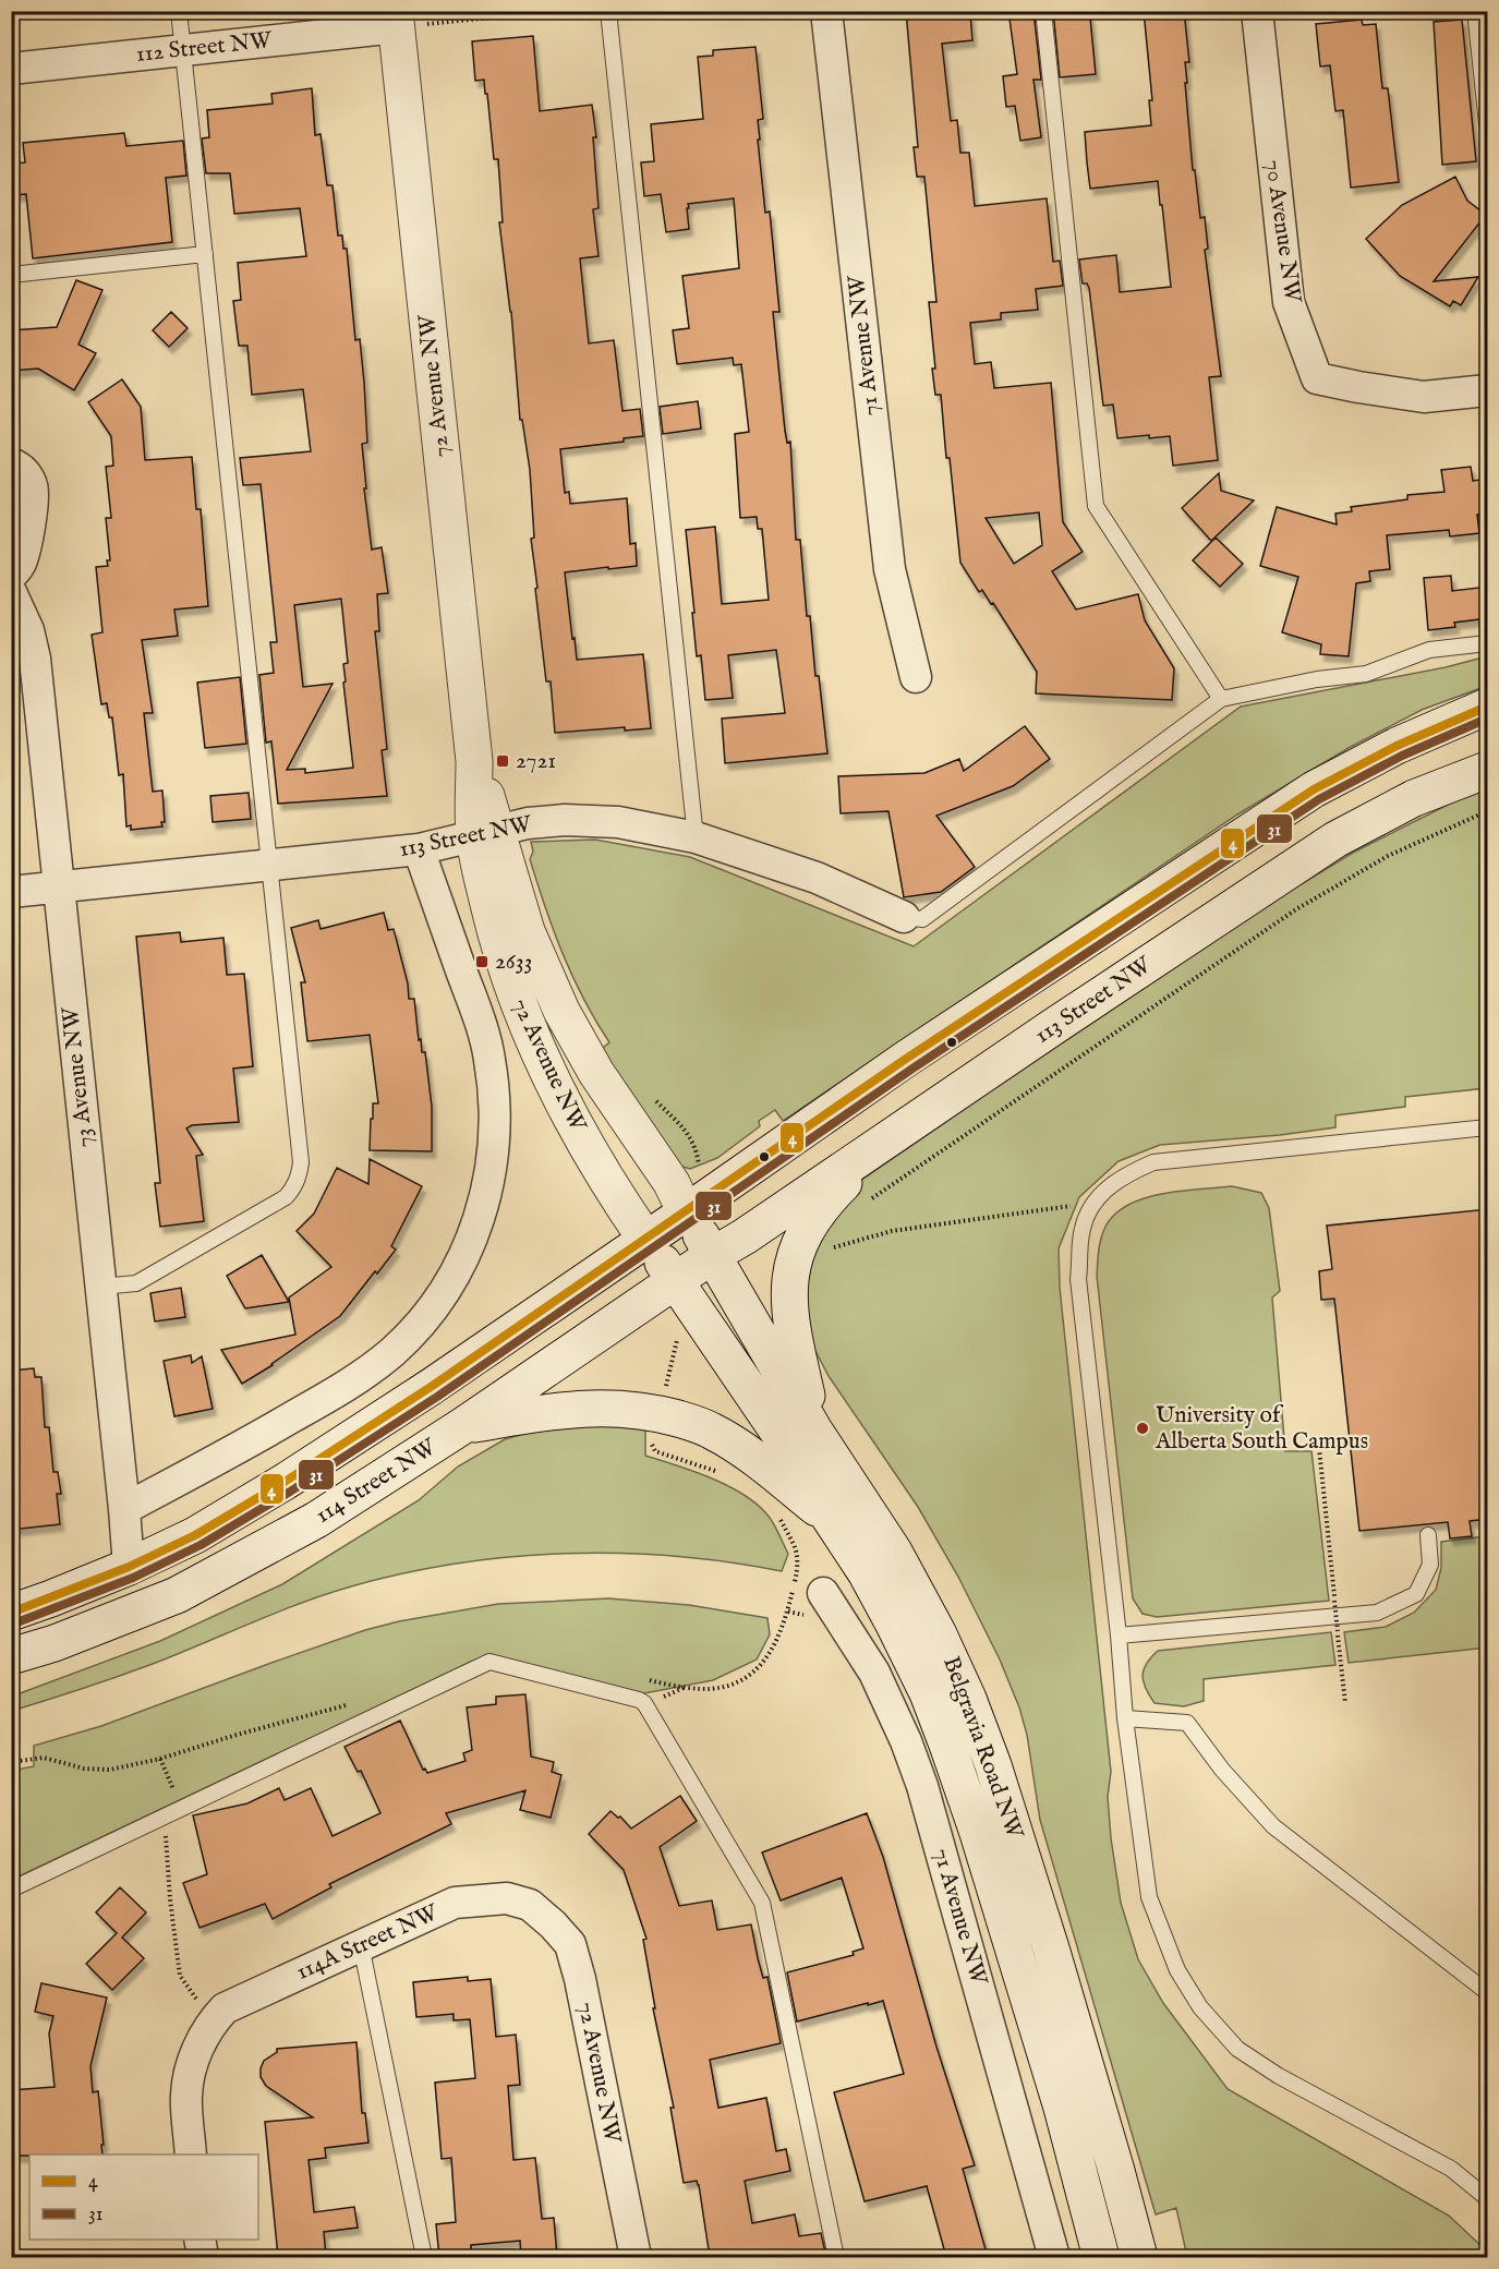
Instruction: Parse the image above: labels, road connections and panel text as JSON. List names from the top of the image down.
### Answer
{
  "streets": {
    "main road": [
      "72 Avenue NW",
      "113 Street NW",
      "114 Street NW",
      "Belgravia Road NW"
    ],
    "street": [
      "112 Street NW",
      "70 Avenue NW",
      "71 Avenue NW",
      "73 Avenue NW",
      "114A Street NW"
    ]
  },
  "crossings": [
    ["112 Street NW", "72 Avenue NW"],
    ["72 Avenue NW", "113 Street NW"],
    ["72 Avenue NW", "73 Avenue NW"],
    ["72 Avenue NW", "Belgravia Road NW"],
    ["72 Avenue NW", "114A Street NW"],
    ["113 Street NW", "73 Avenue NW"],
    ["113 Street NW", "114 Street NW"],
    ["113 Street NW", "Belgravia Road NW"],
    ["114 Street NW", "Belgravia Road NW"]
  ],
  "places": {
    "transit": ["2721", "2633"],
    "other": ["University of Alberta South Campus"]
  },
  "lines": ["transit line 4", "transit line 31"],
  "legend": ["4", "31"]
}
